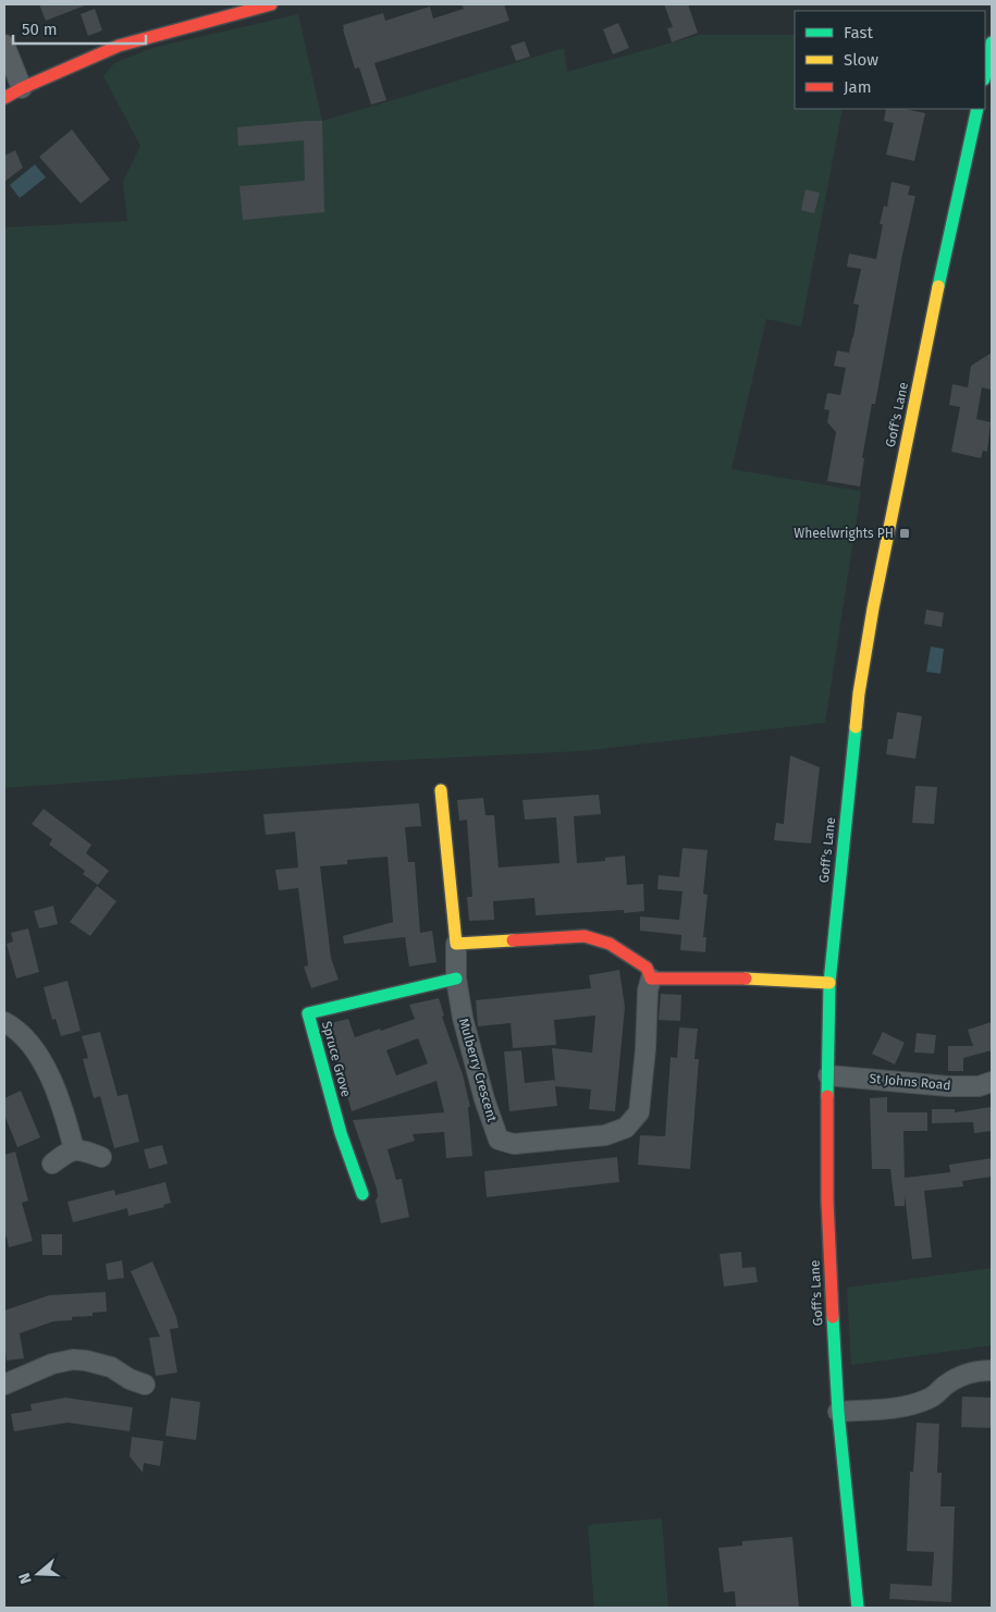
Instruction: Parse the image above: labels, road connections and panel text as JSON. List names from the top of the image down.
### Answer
{
  "streets": {
    "main road": ["Goff's Lane", "Spruce Grove", "Mulberry Crescent"],
    "street": ["St Johns Road"]
  },
  "crossings": [
    ["Goff's Lane", "St Johns Road"],
    ["Spruce Grove", "Mulberry Crescent"]
  ],
  "places": {
    "transit": ["Wheelwrights PH"]
  },
  "legend": ["Fast", "Slow", "Jam"],
  "scale_bar": "50 m",
  "north": "left"
}
